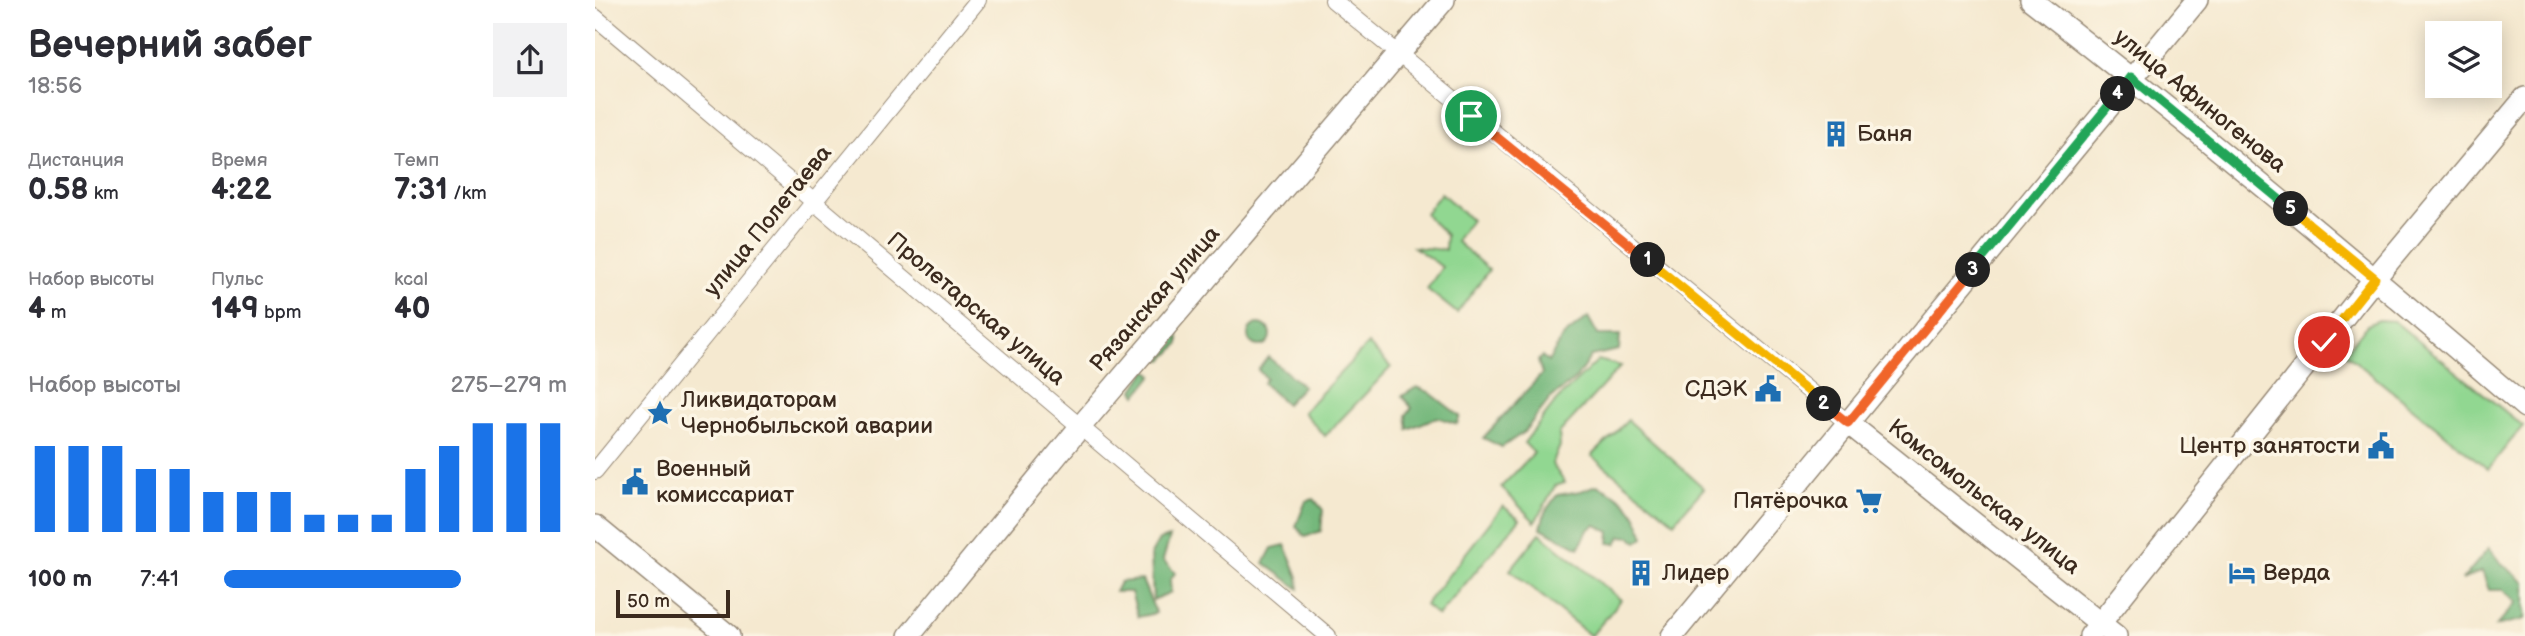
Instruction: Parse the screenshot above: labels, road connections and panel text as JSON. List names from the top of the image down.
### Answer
{
  "streets": {
    "street": [
      "улица Афиногенова",
      "улица Полетаева",
      "Рязанская улица",
      "Пролетарская улица",
      "Комсомольская улица"
    ]
  },
  "crossings": [
    ["улица Полетаева", "Пролетарская улица"],
    ["Рязанская улица", "Пролетарская улица"],
    ["Рязанская улица", "Комсомольская улица"]
  ],
  "places": {
    "building": ["Баня", "Лидер"],
    "public building": ["СДЭК", "Центр занятости", "Военный комиссариат"],
    "place": ["Ликвидаторам Чернобыльской аварии"],
    "supermarket": ["Пятёрочка"],
    "hotel": ["Верда"]
  },
  "scale_bar": "50 m",
  "page": {
    "heading": ["Вечерний забег", "18:56"],
    "pins": [
      "4",
      "5",
      "1",
      "3",
      "2"
    ],
    "stats": [
      ["Дистанция", "0.58 km"],
      ["Время", "4:22"],
      ["Темп", "7:31 /km"],
      ["Набор высоты", "4 m"],
      ["Пульс", "149 bpm"],
      ["kcal", "40"]
    ],
    "chart": ["Набор высоты", "275–279 m"],
    "list": [
      {
        "name": "100 m",
        "note": "7:41"
      }
    ],
    "scale": "50 m"
  }
}
